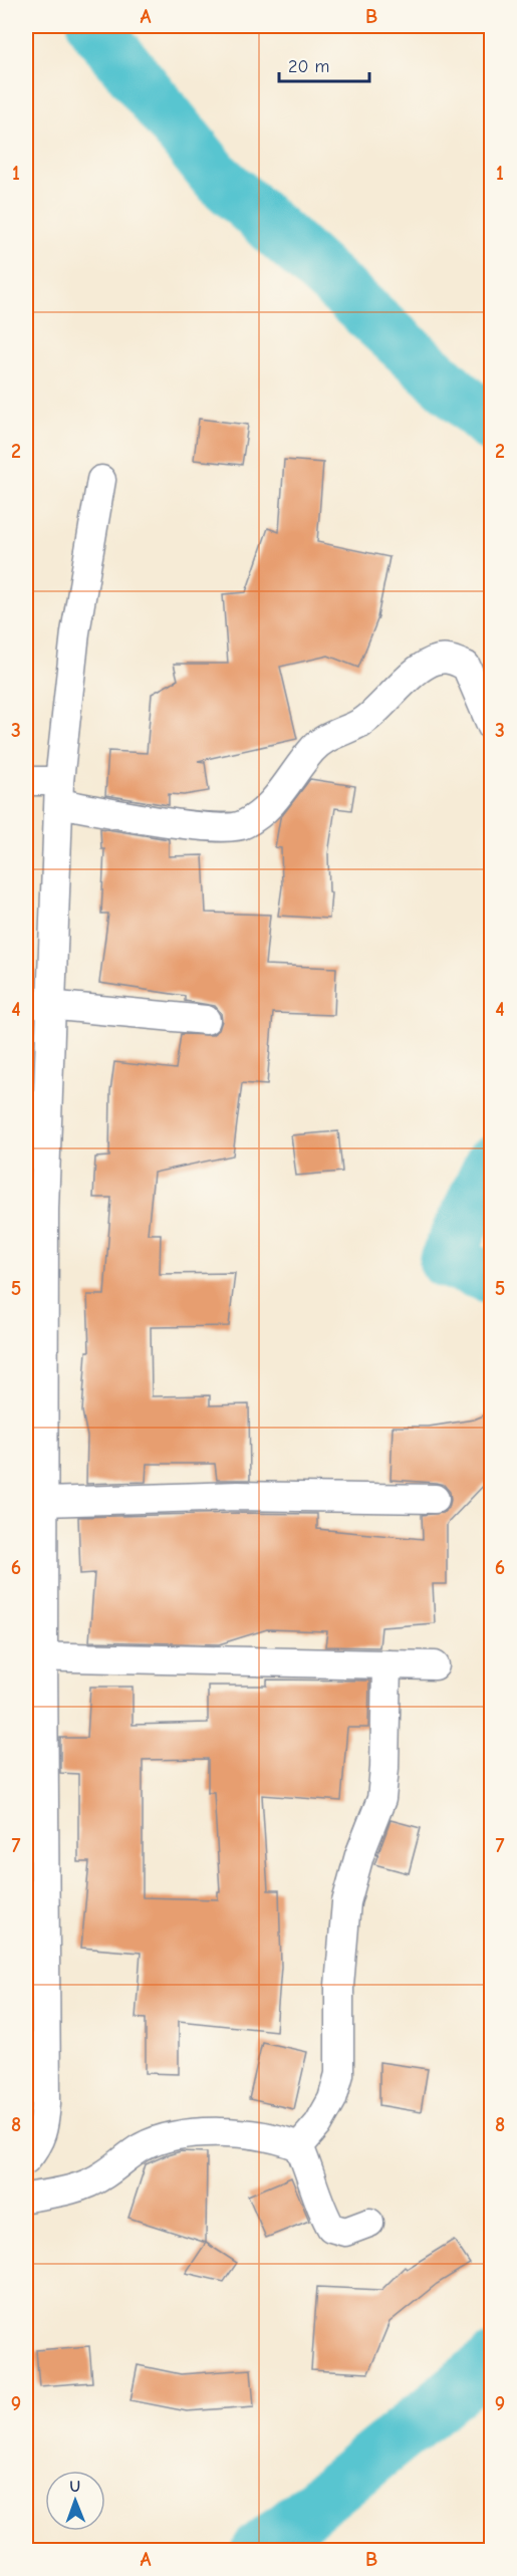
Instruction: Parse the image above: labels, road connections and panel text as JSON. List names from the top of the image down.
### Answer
{
  "scale_bar": "20 m",
  "north": "top",
  "grid": {
    "columns": ["A", "B"],
    "rows": [
      "1",
      "2",
      "3",
      "4",
      "5",
      "6",
      "7",
      "8",
      "9"
    ]
  }
}
